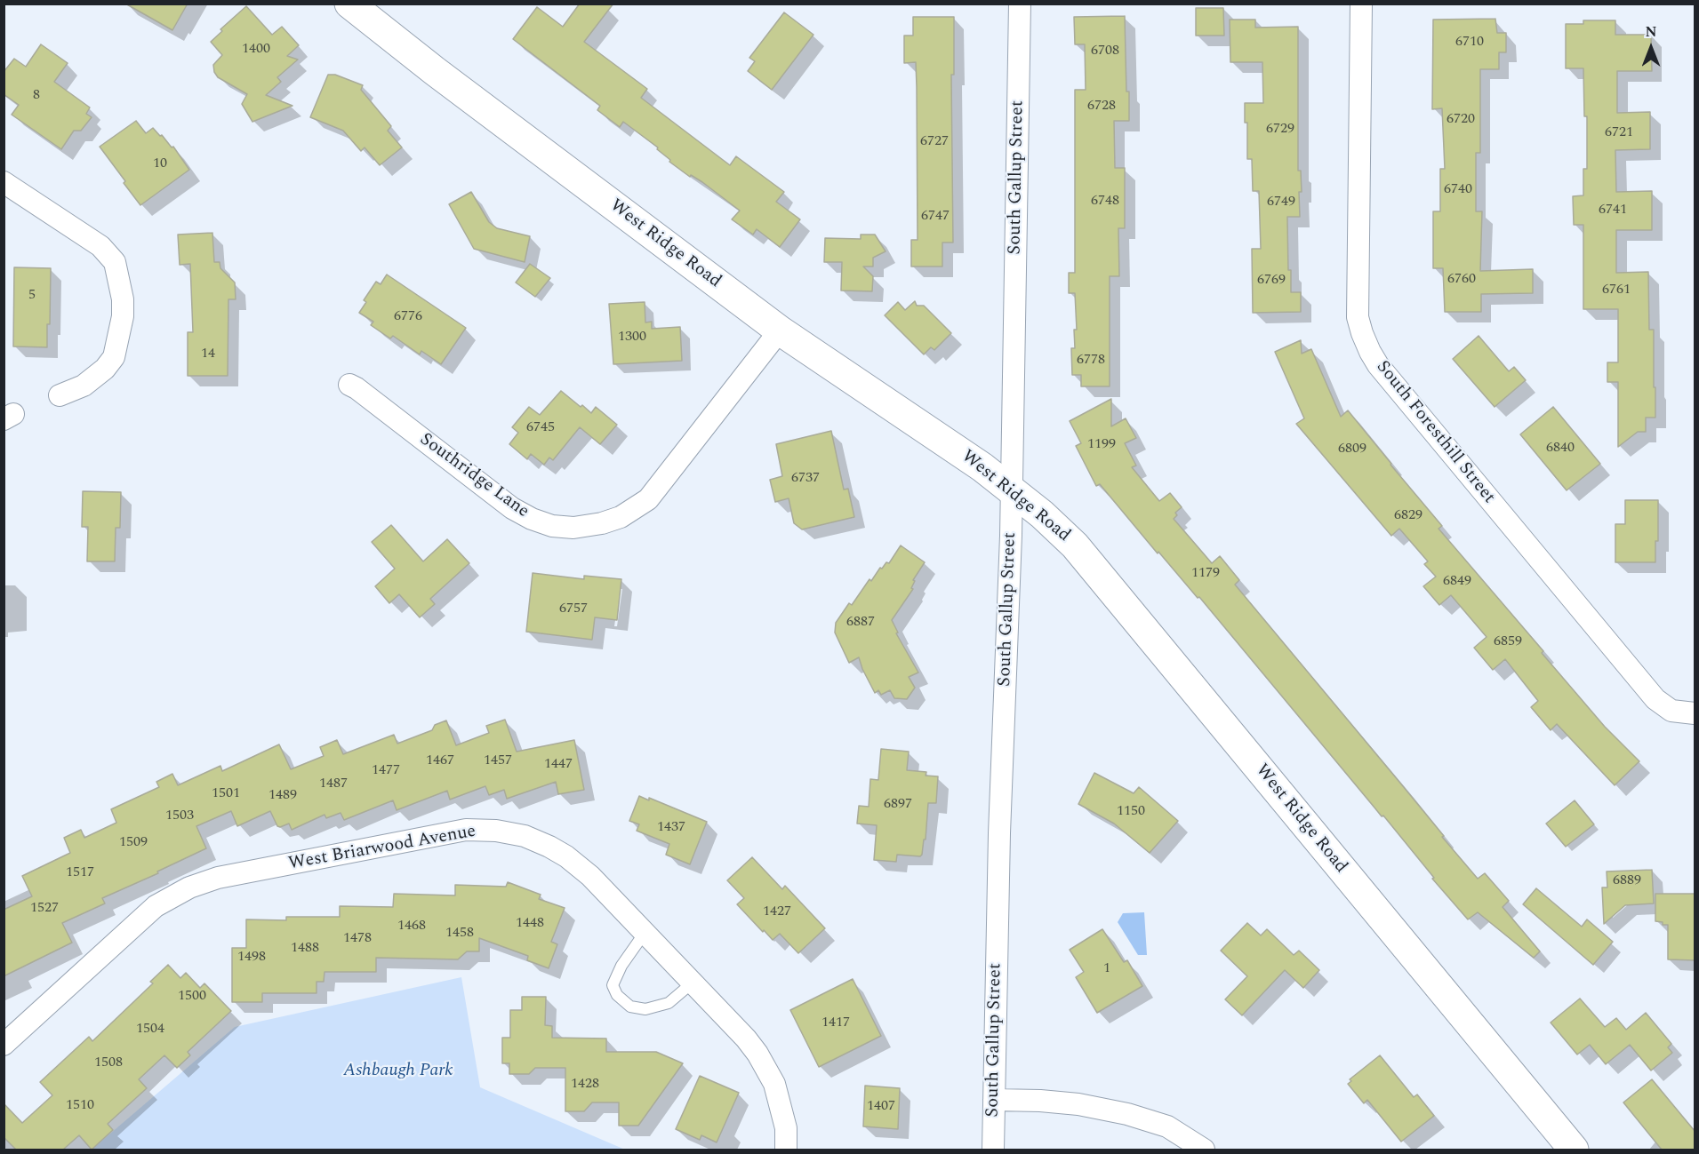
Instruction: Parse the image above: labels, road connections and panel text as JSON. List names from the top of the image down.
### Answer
{
  "streets": {
    "street": [
      "South Gallup Street",
      "West Ridge Road",
      "South Foresthill Street",
      "Southridge Lane",
      "West Briarwood Avenue"
    ]
  },
  "crossings": [
    ["South Gallup Street", "West Ridge Road"],
    ["West Ridge Road", "Southridge Lane"]
  ],
  "parks": ["Ashbaugh Park"],
  "house_numbers": [
    "6710",
    "1400",
    "6708",
    "8",
    "6728",
    "6720",
    "6729",
    "6721",
    "6727",
    "10",
    "6740",
    "6748",
    "6749",
    "6741",
    "6747",
    "6760",
    "6769",
    "6761",
    "5",
    "6776",
    "1300",
    "14",
    "6778",
    "6745",
    "1199",
    "6840",
    "6809",
    "6737",
    "6829",
    "1179",
    "6849",
    "6757",
    "6887",
    "6859",
    "1467",
    "1457",
    "1447",
    "1477",
    "1487",
    "1501",
    "1489",
    "6897",
    "1150",
    "1503",
    "1437",
    "1509",
    "1517",
    "6889",
    "1527",
    "1427",
    "1448",
    "1468",
    "1458",
    "1478",
    "1488",
    "1498",
    "1",
    "1500",
    "1417",
    "1504",
    "1508",
    "1428",
    "1510",
    "1407"
  ],
  "north": "top"
}
